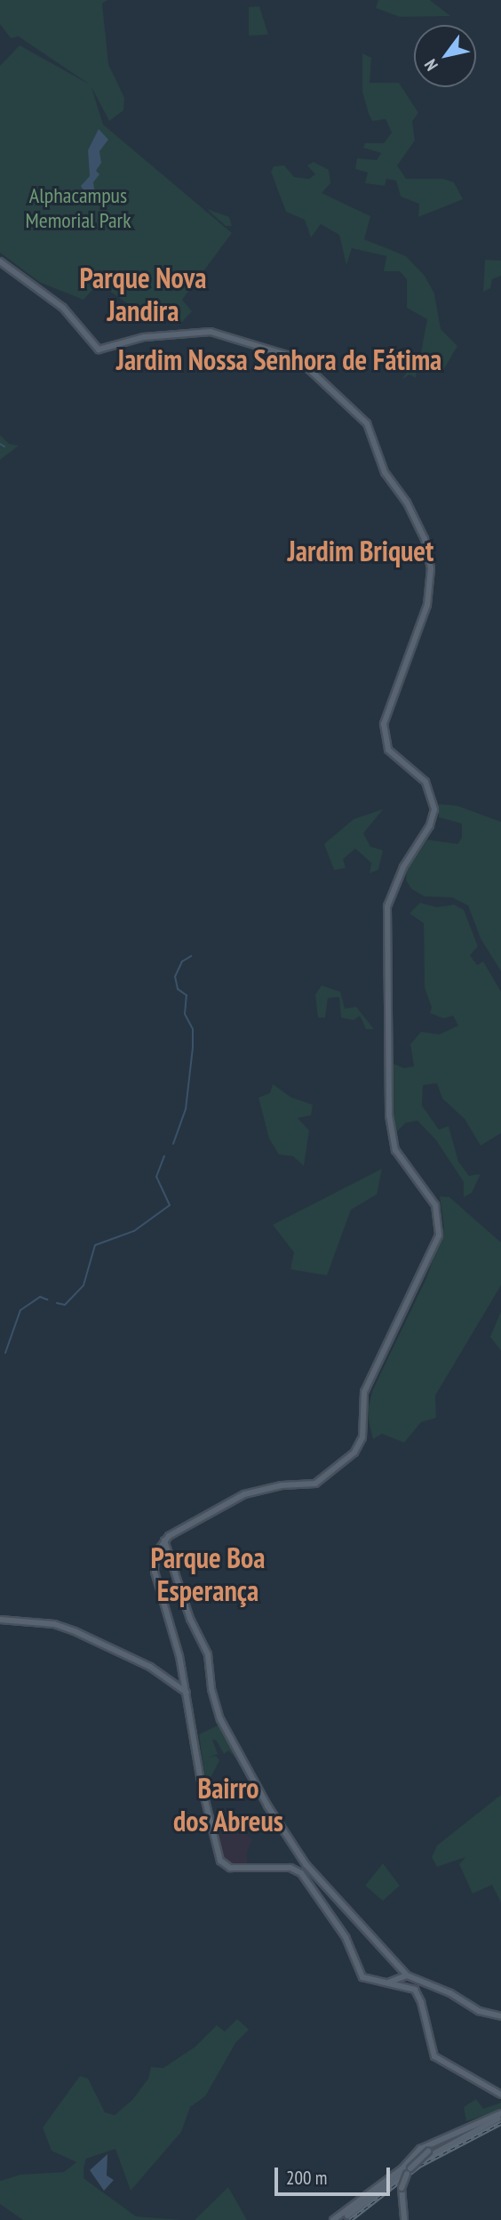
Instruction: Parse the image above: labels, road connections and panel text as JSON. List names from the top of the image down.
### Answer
{
  "districts": [
    "Parque Nova Jandira",
    "Jardim Nossa Senhora de Fátima",
    "Jardim Briquet",
    "Parque Boa Esperança",
    "Bairro dos Abreus"
  ],
  "parks": ["Alphacampus Memorial Park"],
  "scale_bar": "200 m",
  "north": "bottom left"
}
